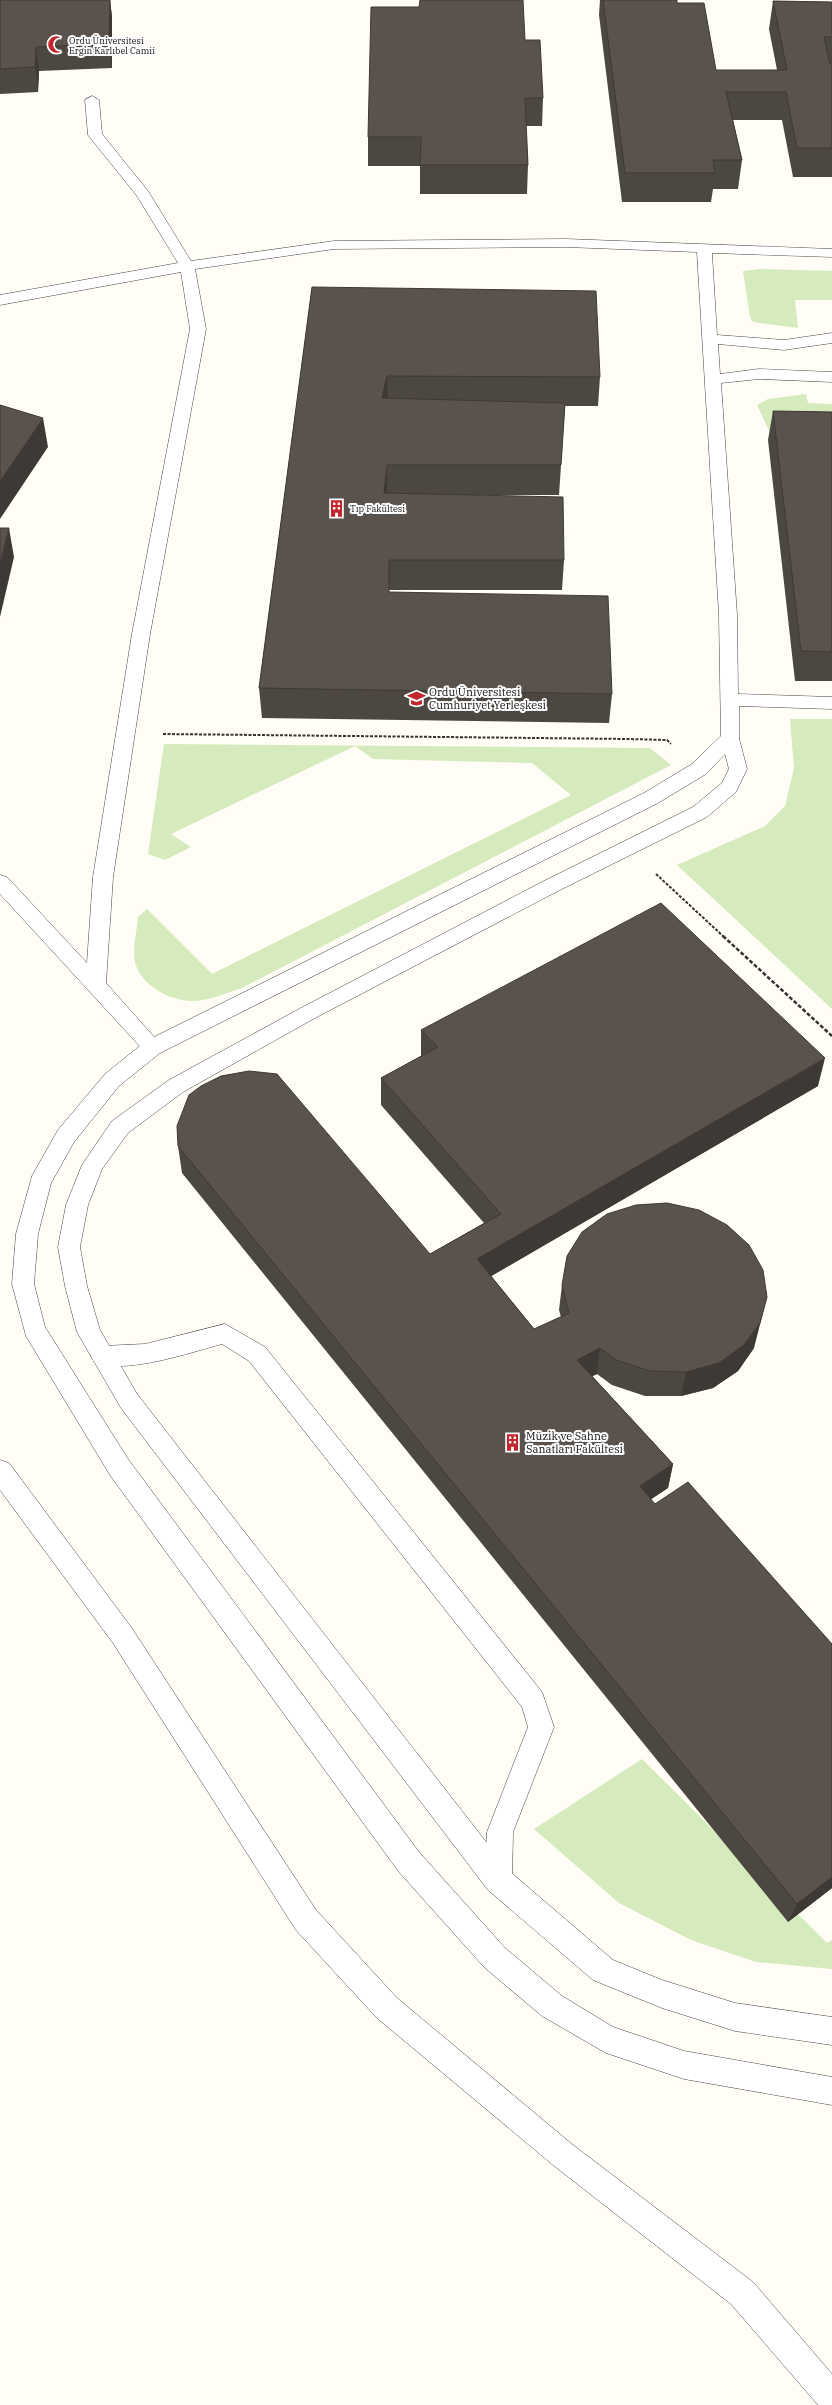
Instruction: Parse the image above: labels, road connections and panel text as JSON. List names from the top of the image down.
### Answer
{
  "places": {
    "mosque": ["Ordu Üniversitesi Ergin Karlıbel Camii"],
    "building": ["Tıp Fakültesi", "Müzik ve Sahne Sanatları Fakültesi"],
    "school or university": ["Ordu Üniversitesi Cumhuriyet Yerleşkesi"]
  }
}
